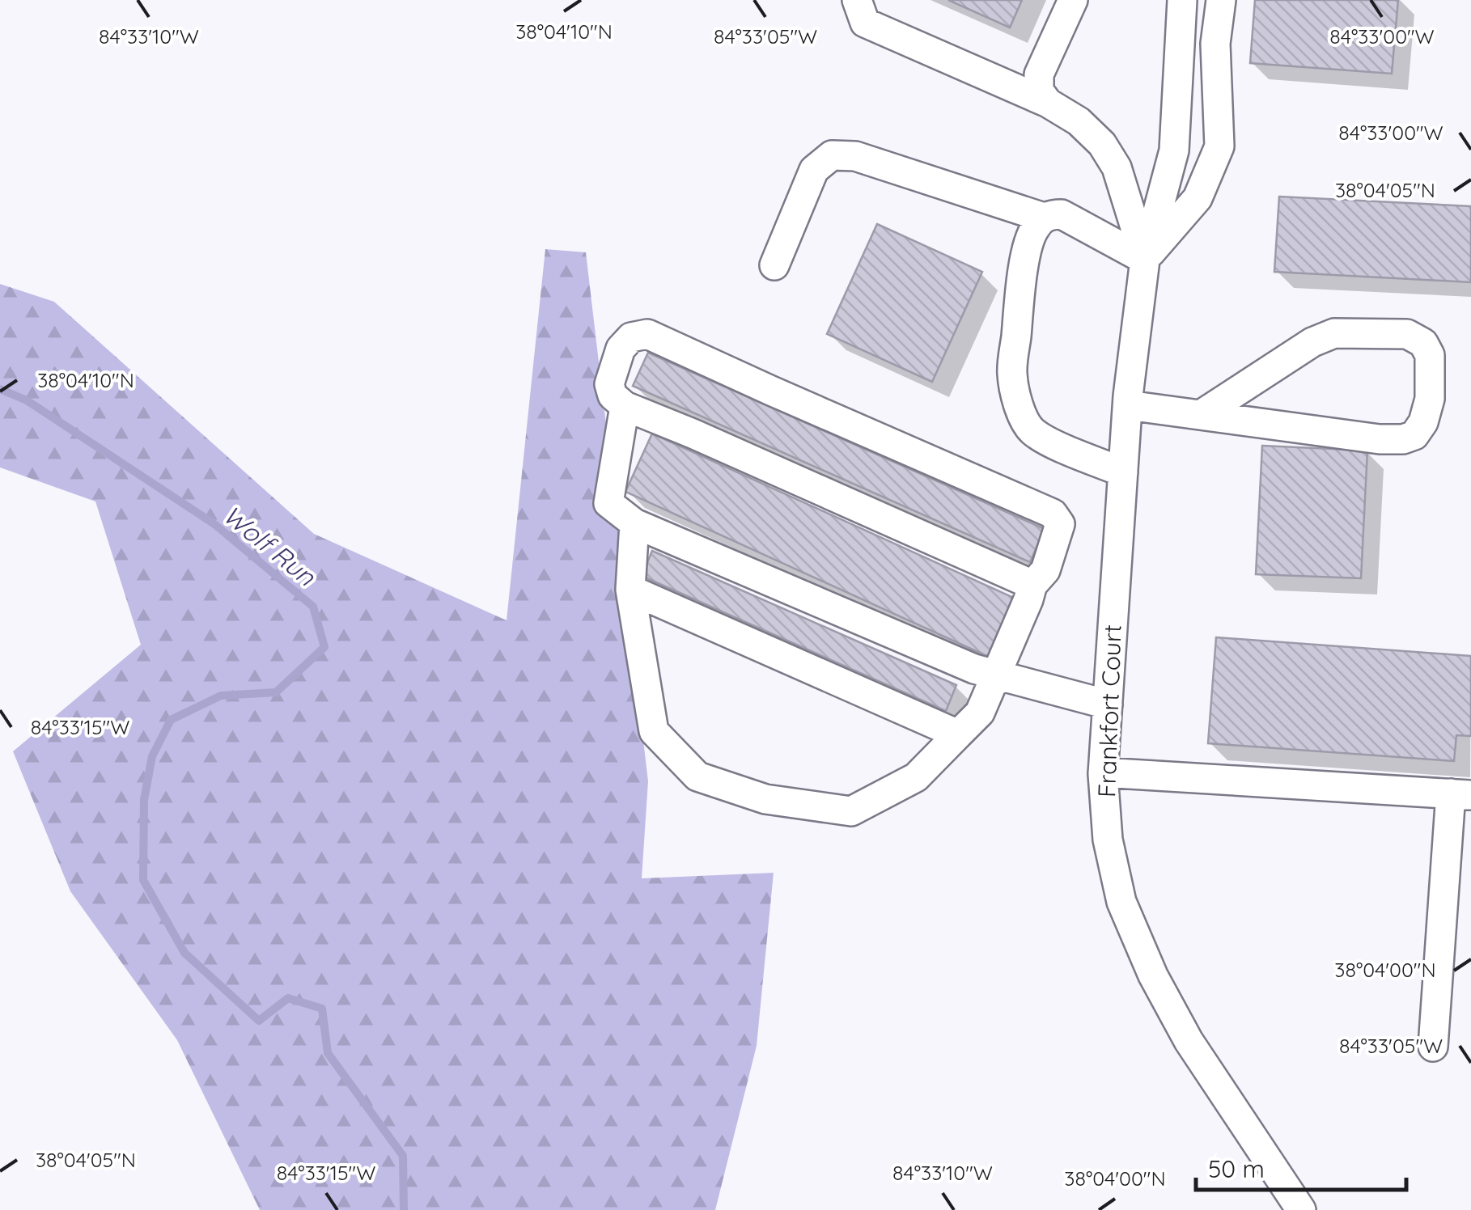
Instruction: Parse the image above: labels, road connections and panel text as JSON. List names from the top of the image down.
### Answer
{
  "streets": {
    "street": ["Frankfort Court"]
  },
  "water": ["Wolf Run"],
  "scale_bar": "50 m",
  "coordinates": [
    "38°04'10\"N",
    "84°33'10\"W",
    "84°33'05\"W",
    "84°33'00\"W",
    "38°04'05\"N",
    "84°33'15\"W",
    "38°04'00\"N"
  ]
}
